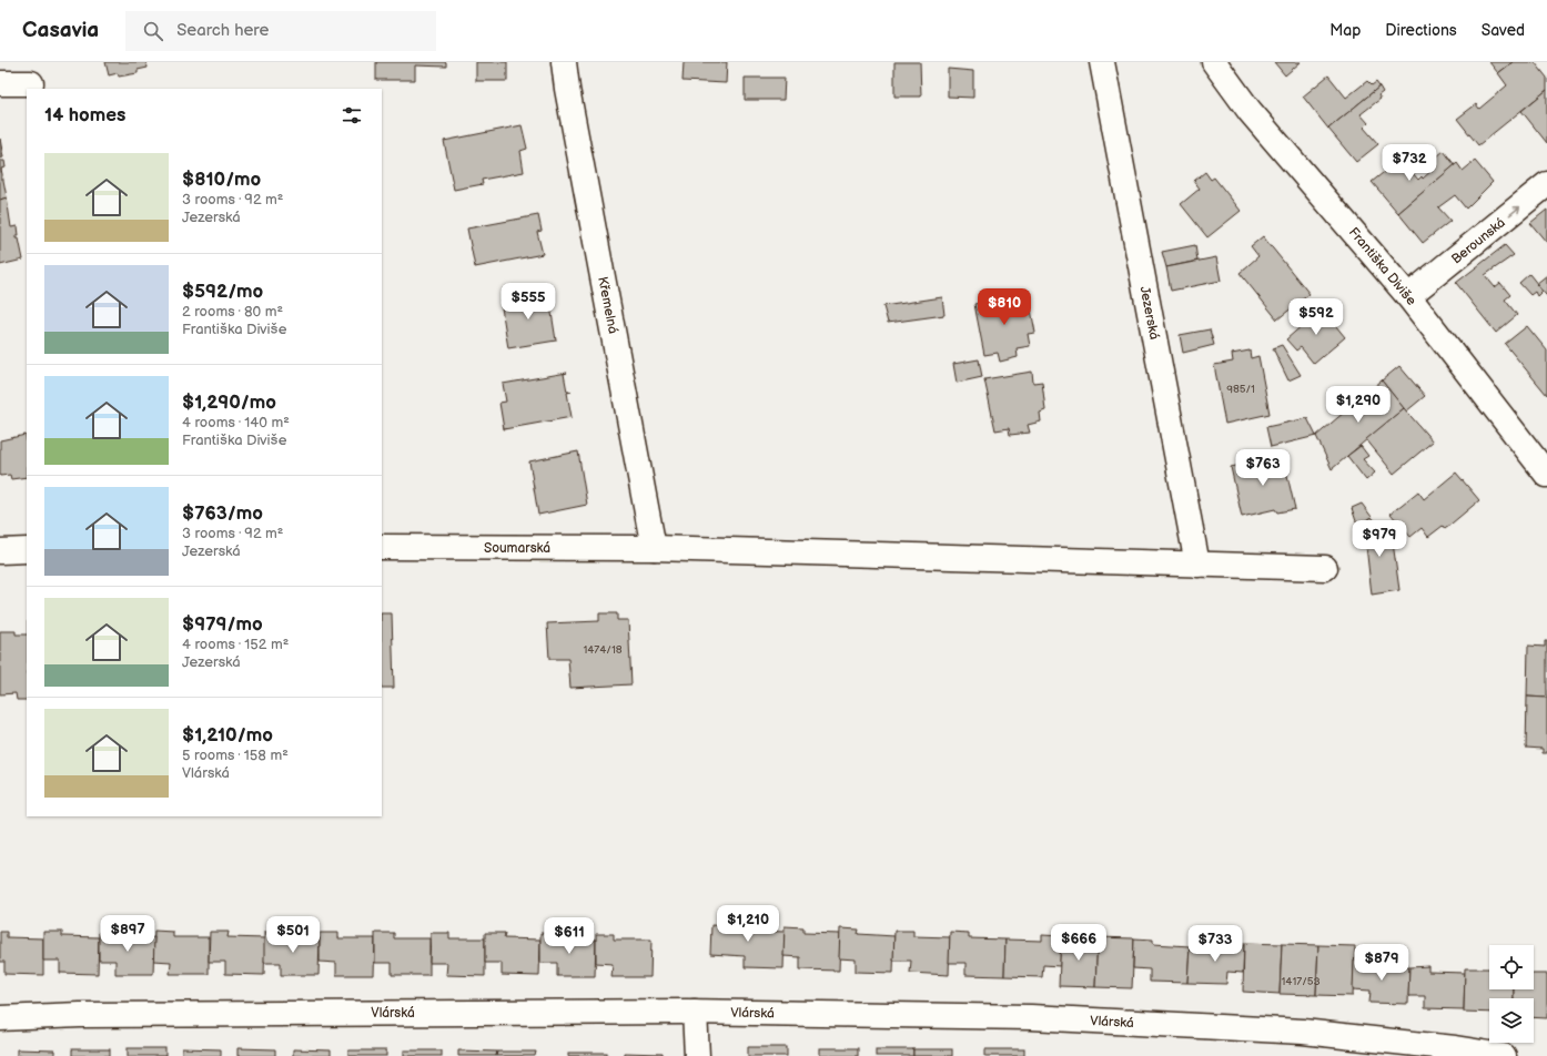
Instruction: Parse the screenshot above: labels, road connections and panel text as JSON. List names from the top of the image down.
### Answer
{
  "streets": {
    "street": [
      "Berounská",
      "Františka Diviše",
      "Křemelná",
      "Jezerská",
      "Soumarská",
      "Vlárská"
    ]
  },
  "crossings": [
    ["Berounská", "Františka Diviše"],
    ["Křemelná", "Soumarská"],
    ["Jezerská", "Soumarská"]
  ],
  "one_way": ["Berounská"],
  "house_numbers": ["985/1", "1474/18", "1417/53"],
  "page": {
    "header": "Casavia",
    "search": "Search here",
    "nav": ["Map", "Directions", "Saved"],
    "heading": "14 homes",
    "list": [
      {
        "name": "$810/mo",
        "note": "3 rooms · 92 m² · Jezerská"
      },
      {
        "name": "$592/mo",
        "note": "2 rooms · 80 m² · Františka Diviše"
      },
      {
        "name": "$1,290/mo",
        "note": "4 rooms · 140 m² · Františka Diviše"
      },
      {
        "name": "$763/mo",
        "note": "3 rooms · 92 m² · Jezerská"
      },
      {
        "name": "$979/mo",
        "note": "4 rooms · 152 m² · Jezerská"
      },
      {
        "name": "$1,210/mo",
        "note": "5 rooms · 158 m² · Vlárská"
      }
    ],
    "price": [
      "$732",
      "$555",
      "$810",
      "$592",
      "$1,290",
      "$763",
      "$979",
      "$1,210",
      "$897",
      "$501",
      "$611",
      "$666",
      "$733",
      "$879"
    ]
  }
}
